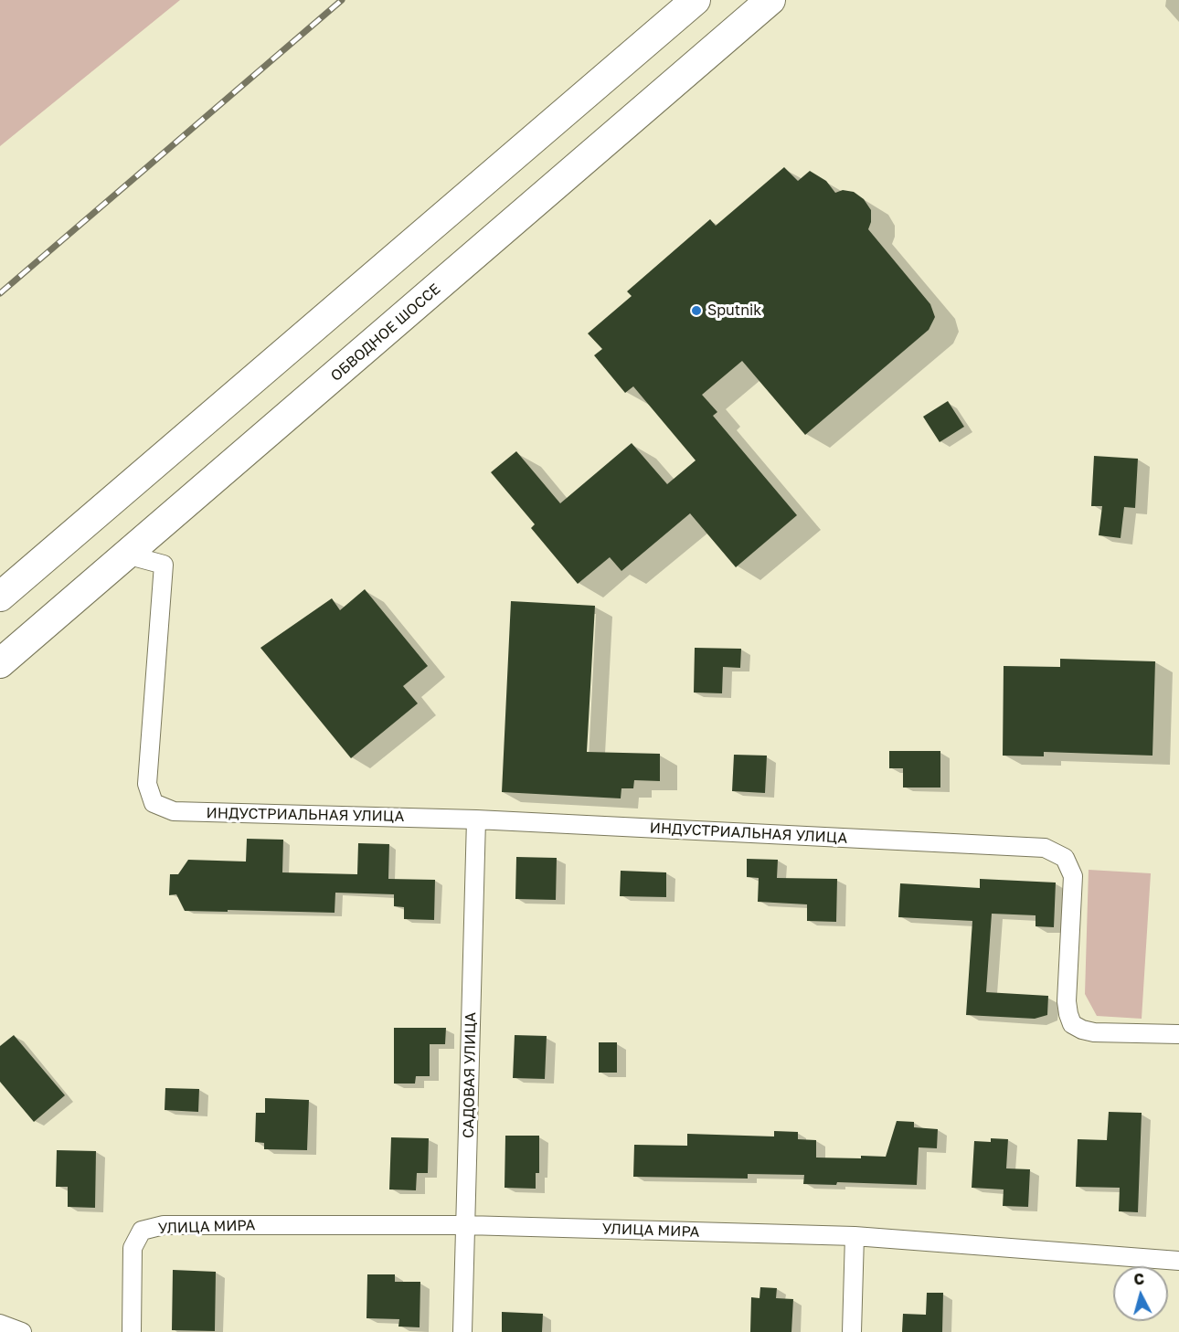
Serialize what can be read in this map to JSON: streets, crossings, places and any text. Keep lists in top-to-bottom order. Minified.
{"streets":{"main road":["ОБВОДНОЕ ШОССЕ"],"street":["ИНДУСТРИАЛЬНАЯ УЛИЦА","САДОВАЯ УЛИЦА","УЛИЦА МИРА"]},"crossings":[["ОБВОДНОЕ ШОССЕ","ИНДУСТРИАЛЬНАЯ УЛИЦА"],["ИНДУСТРИАЛЬНАЯ УЛИЦА","САДОВАЯ УЛИЦА"],["САДОВАЯ УЛИЦА","УЛИЦА МИРА"]],"places":["Sputnik"],"north":"top"}
